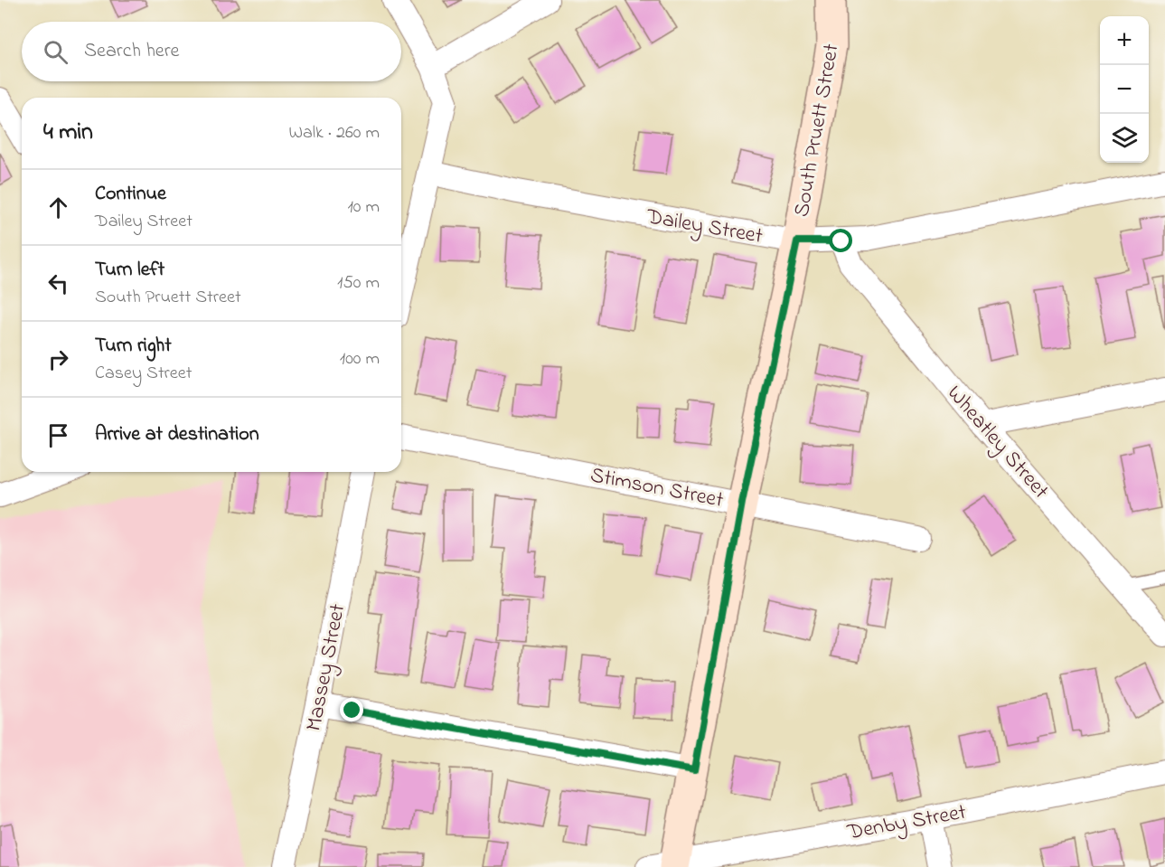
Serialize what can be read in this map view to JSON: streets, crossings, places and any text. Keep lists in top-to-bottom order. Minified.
{"streets":{"street":["South Pruett Street","Dailey Street","Wheatley Street","Stimson Street","Massey Street","Denby Street"]},"crossings":[["South Pruett Street","Dailey Street"],["South Pruett Street","Stimson Street"],["South Pruett Street","Denby Street"],["Dailey Street","Wheatley Street"]],"page":{"map_buttons":["+","−"],"search":"Search here","heading":["4 min","Walk · 260 m"],"list":[["Continue","Dailey Street","10 m"],["Turn left","South Pruett Street","150 m"],["Turn right","Casey Street","100 m"],"Arrive at destination"]}}
